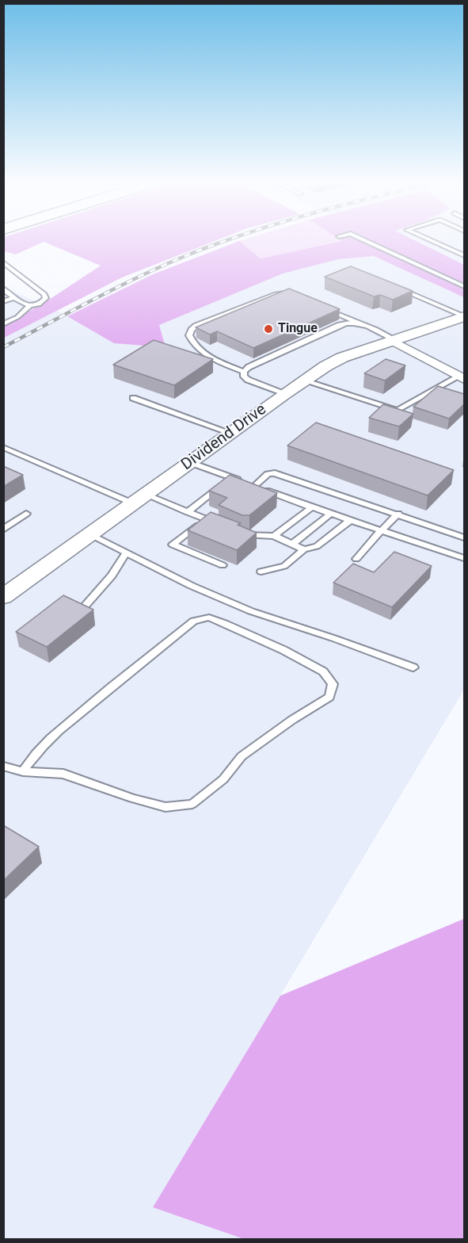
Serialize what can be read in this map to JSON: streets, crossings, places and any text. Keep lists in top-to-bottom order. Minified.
{"streets":{"street":["Dividend Drive"]},"places":["Tingue"]}
